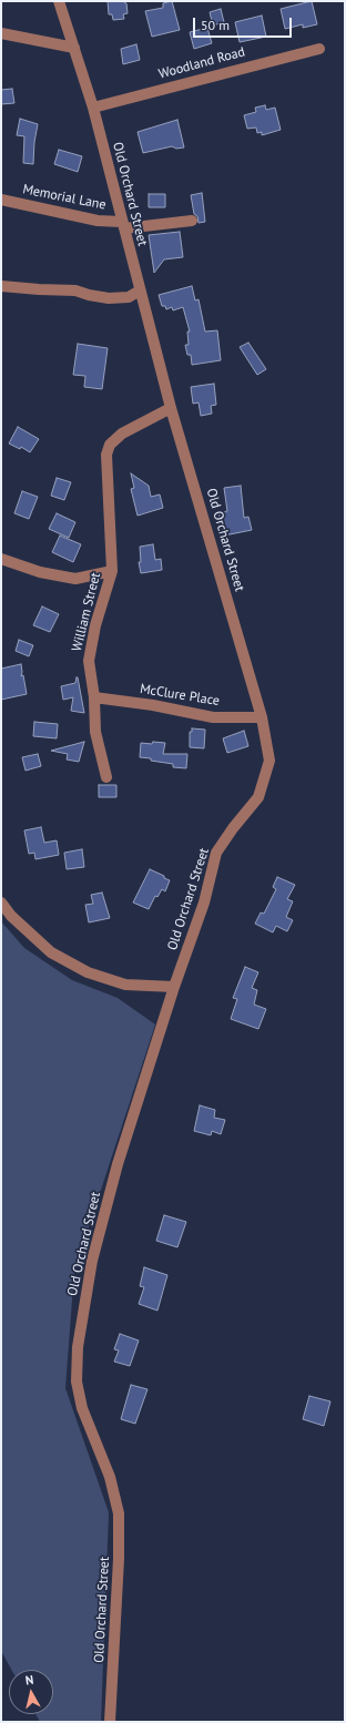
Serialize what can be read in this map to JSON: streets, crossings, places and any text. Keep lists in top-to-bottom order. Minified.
{"streets":{"street":["Woodland Road","Old Orchard Street","Memorial Lane","William Street","McClure Place"]},"crossings":[["Woodland Road","Old Orchard Street"],["Old Orchard Street","Memorial Lane"],["Old Orchard Street","William Street"],["Old Orchard Street","McClure Place"],["William Street","McClure Place"]],"scale_bar":"50 m","north":"top"}
